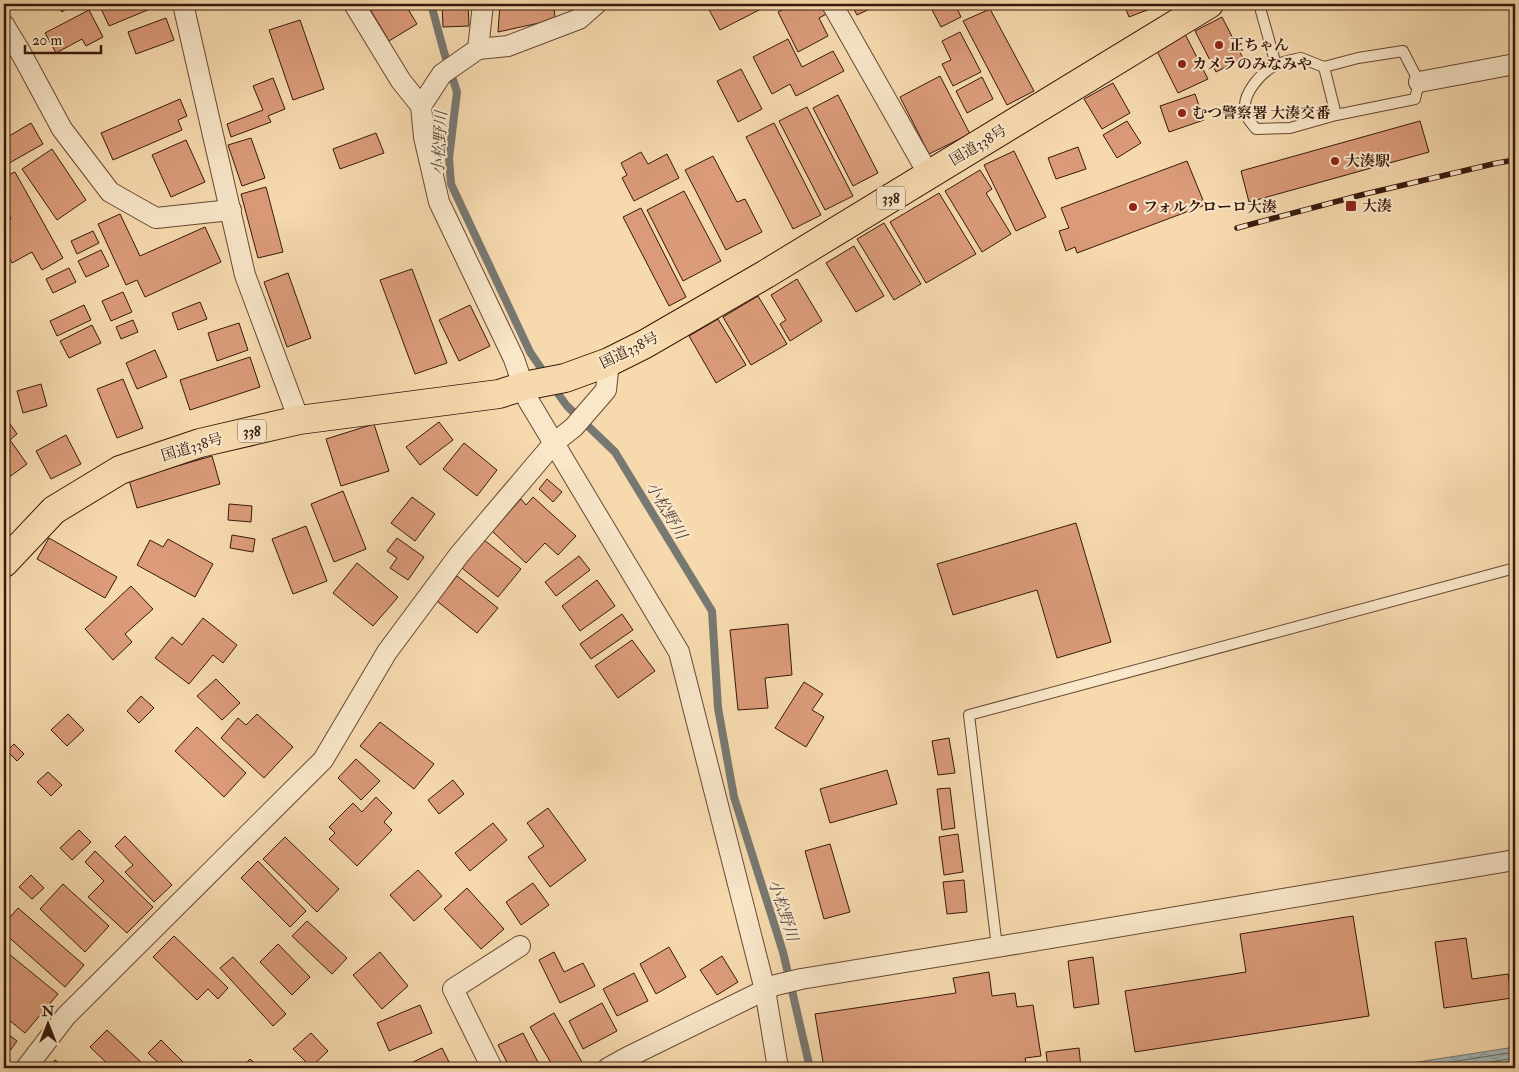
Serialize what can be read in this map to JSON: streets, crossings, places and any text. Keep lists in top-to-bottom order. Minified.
{"streets":{"highway":["国道338号","338"]},"water":["小松野川"],"places":{"other":["正ちゃん","カメラのみなみや","むつ警察署 大湊交番","大湊駅","フォルクローロ大湊"],"transit":["大湊"]},"scale_bar":"20 m","north":"top"}
